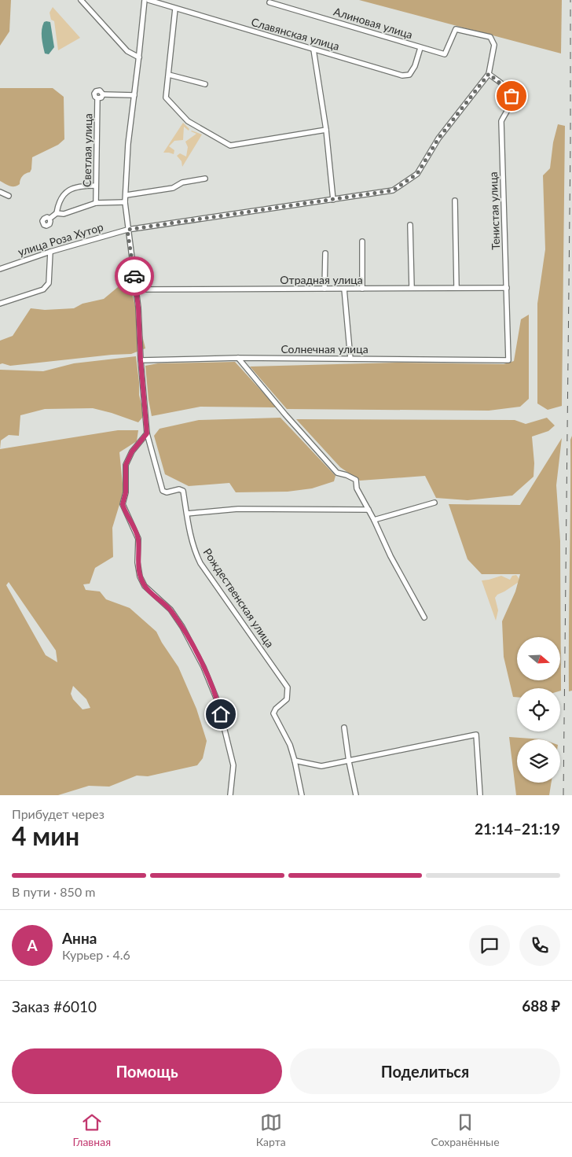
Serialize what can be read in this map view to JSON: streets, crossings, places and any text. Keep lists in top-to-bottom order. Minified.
{"streets":{"street":["Алиновая улица","Славянская улица","Светлая улица","Тенистая улица","улица Роза Хутор","Отрадная улица","Солнечная улица","Рождественская улица"]},"crossings":[["Алиновая улица","Славянская улица"],["Алиновая улица","Тенистая улица"],["Алиновая улица","улица Роза Хутор"],["Тенистая улица","улица Роза Хутор"],["Тенистая улица","Отрадная улица"],["Тенистая улица","Солнечная улица"]],"north":"right","page":{"heading":["4 мин","Прибудет через","21:14–21:19"],"panel":["Анна","Курьер · 4.6","Заказ #6010","688 ₽"],"bar":"В пути · 850 m","round":"А","buttons":["Помощь","Поделиться"],"tabs":["Главная","Карта","Сохранённые"]}}
